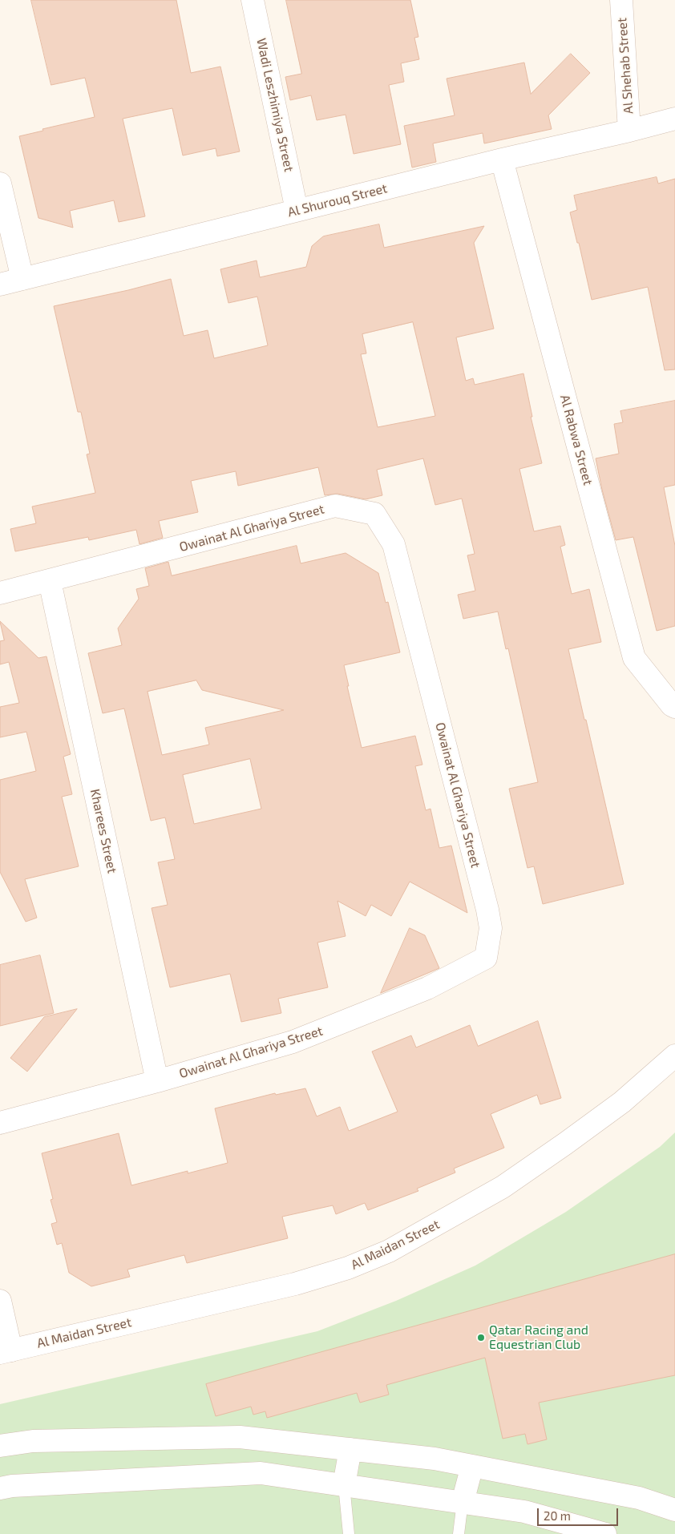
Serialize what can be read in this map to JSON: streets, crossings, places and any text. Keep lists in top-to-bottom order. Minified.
{"streets":{"street":["Al Shehab Street","Wadi Leszhimiya Street","Al Shurouq Street","Al Rabwa Street","Owainat Al Ghariya Street","Kharees Street","Al Maidan Street"]},"crossings":[["Al Shehab Street","Al Shurouq Street"],["Wadi Leszhimiya Street","Al Shurouq Street"],["Al Shurouq Street","Al Rabwa Street"],["Owainat Al Ghariya Street","Kharees Street"]],"places":["Qatar Racing and Equestrian Club"],"scale_bar":"20 m"}
